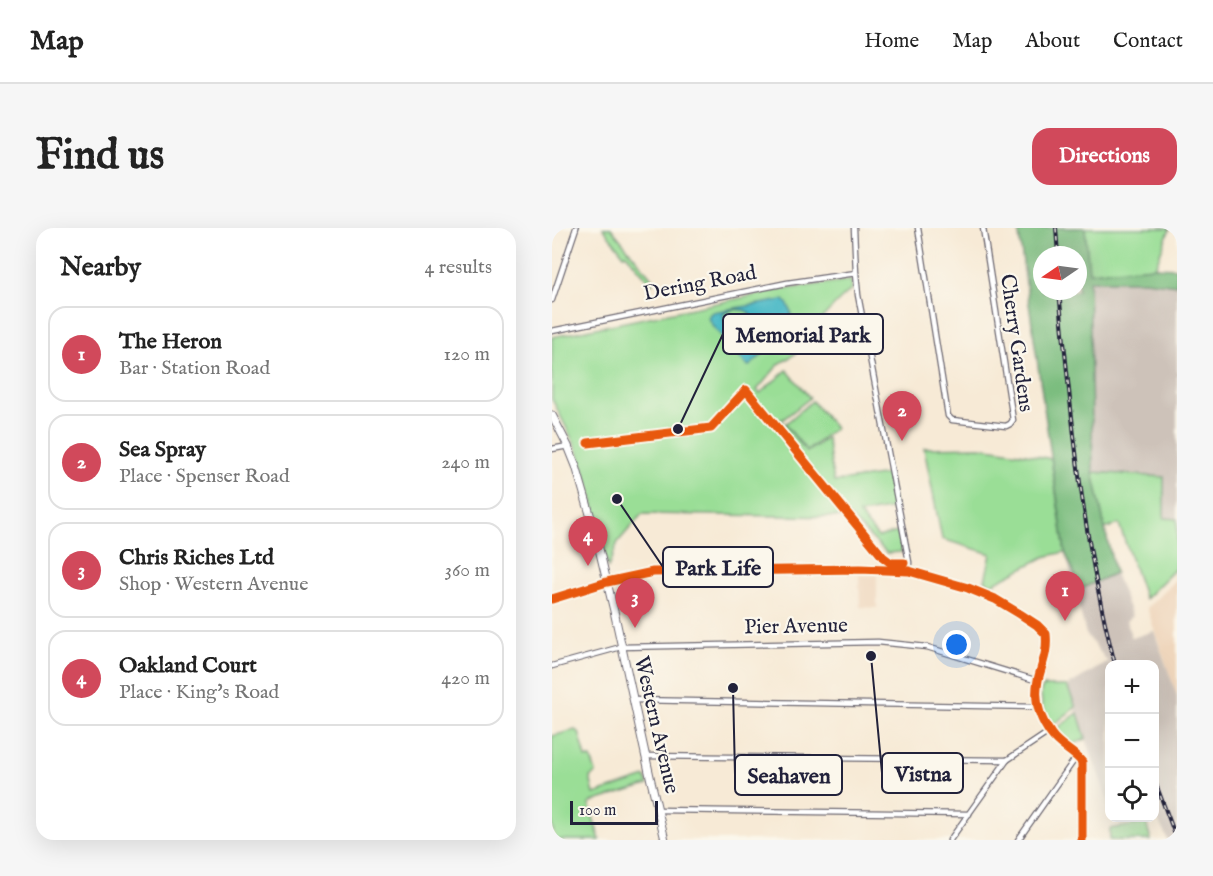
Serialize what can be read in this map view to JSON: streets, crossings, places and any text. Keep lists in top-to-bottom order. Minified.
{"streets":{"street":["Dering Road","Cherry Gardens","Pier Avenue","Western Avenue"]},"crossings":[["Pier Avenue","Western Avenue"]],"places":["Memorial Park","Park Life","Vistna","Seahaven"],"scale_bar":"100 m","north":"left","page":{"header":"Map","nav":["Home","Map","About","Contact"],"buttons":"Directions","title":"Find us","heading":["Nearby","4 results"],"list":[{"mark":"1","name":"The Heron","note":"Bar · Station Road","value":"120 m"},{"mark":"2","name":"Sea Spray","note":"Place · Spenser Road","value":"240 m"},{"mark":"3","name":"Chris Riches Ltd","note":"Shop · Western Avenue","value":"360 m"},{"mark":"4","name":"Oakland Court","note":"Place · King's Road","value":"420 m"}],"pins":["2","4","1","3"],"map_buttons":["+","−"],"scale":"100 m"}}
